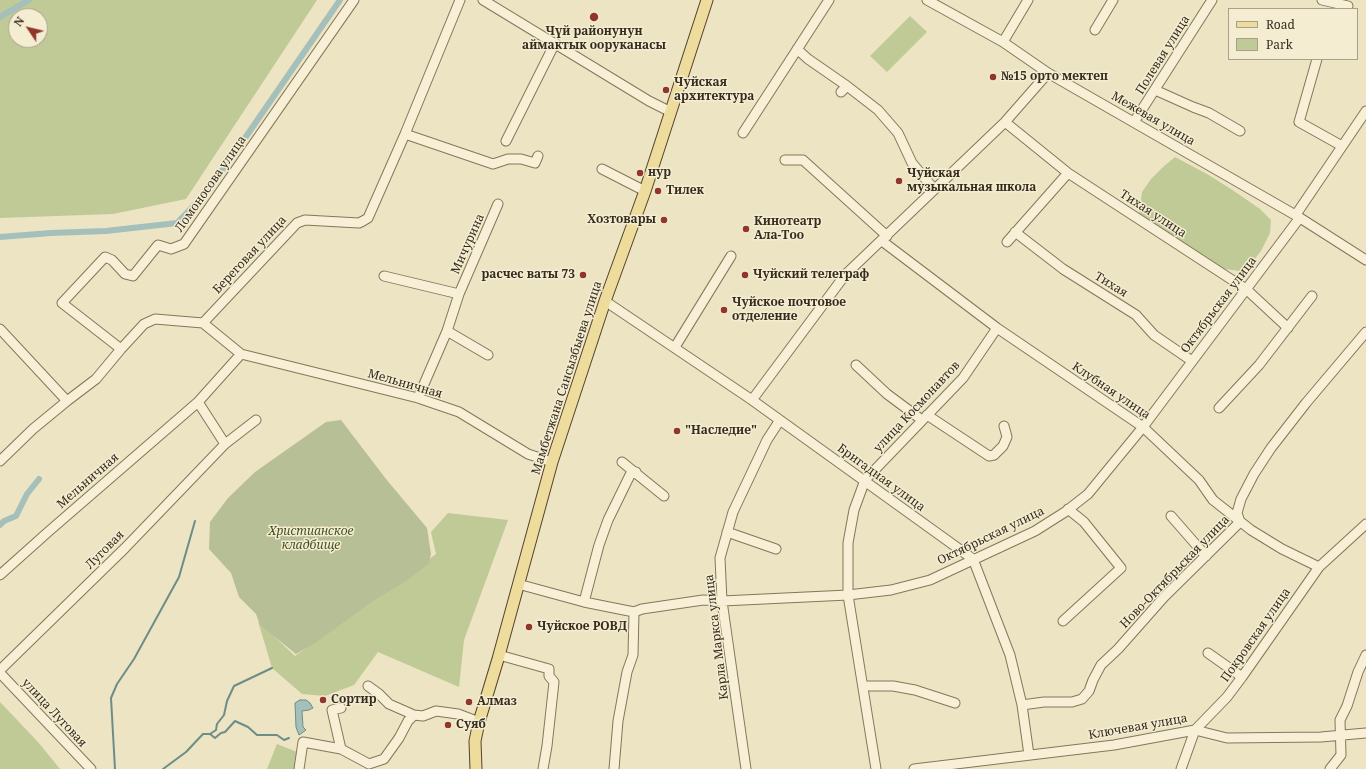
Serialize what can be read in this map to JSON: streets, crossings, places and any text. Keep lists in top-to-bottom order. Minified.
{"streets":{"main road":["Мамбетжана Сансызбыева улица"],"street":["Полевая улица","Межевая улица","Ломоносова улица","Тихая улица","Мичурина","Береговая улица","Тихая","Октябрьская улица","Мельничная","Клубная улица","улица Космонавтов","Бригадная улица","Луговая","Ново-Октябрьская улица","Покровская улица","Карла Маркса улица","улица Луговая","Ключевая улица"]},"crossings":[["Полевая улица","Межевая улица"],["Межевая улица","Октябрьская улица"],["Тихая улица","Октябрьская улица"],["Мичурина","Мельничная"],["Береговая улица","Мельничная"],["Тихая","Октябрьская улица"],["Октябрьская улица","Мамбетжана Сансызбыева улица"],["Октябрьская улица","Клубная улица"],["Октябрьская улица","Бригадная улица"],["Октябрьская улица","Карла Маркса улица"],["Мамбетжана Сансызбыева улица","Мельничная"],["Мамбетжана Сансызбыева улица","Бригадная улица"],["Клубная улица","улица Космонавтов"],["Клубная улица","Ново-Октябрьская улица"],["Клубная улица","Покровская улица"],["улица Космонавтов","Бригадная улица"],["Бригадная улица","Карла Маркса улица"],["Луговая","улица Луговая"],["Покровская улица","Ключевая улица"]],"parks":["Христианское кладбище"],"places":["Чүй районунун аймактык ооруканасы","№15 орто мектеп","Чуйская архитектура","нур","Чуйская музыкальная школа","Тилек","Хозтовары","Кинотеатр Ала-Тоо","расчес ваты 73","Чуйский телеграф","Чуйское почтовое отделение","\"Наследие\"","Чуйское РОВД","Сортир","Алмаз","Суяб"],"legend":["Road","Park"],"north":"top left"}
